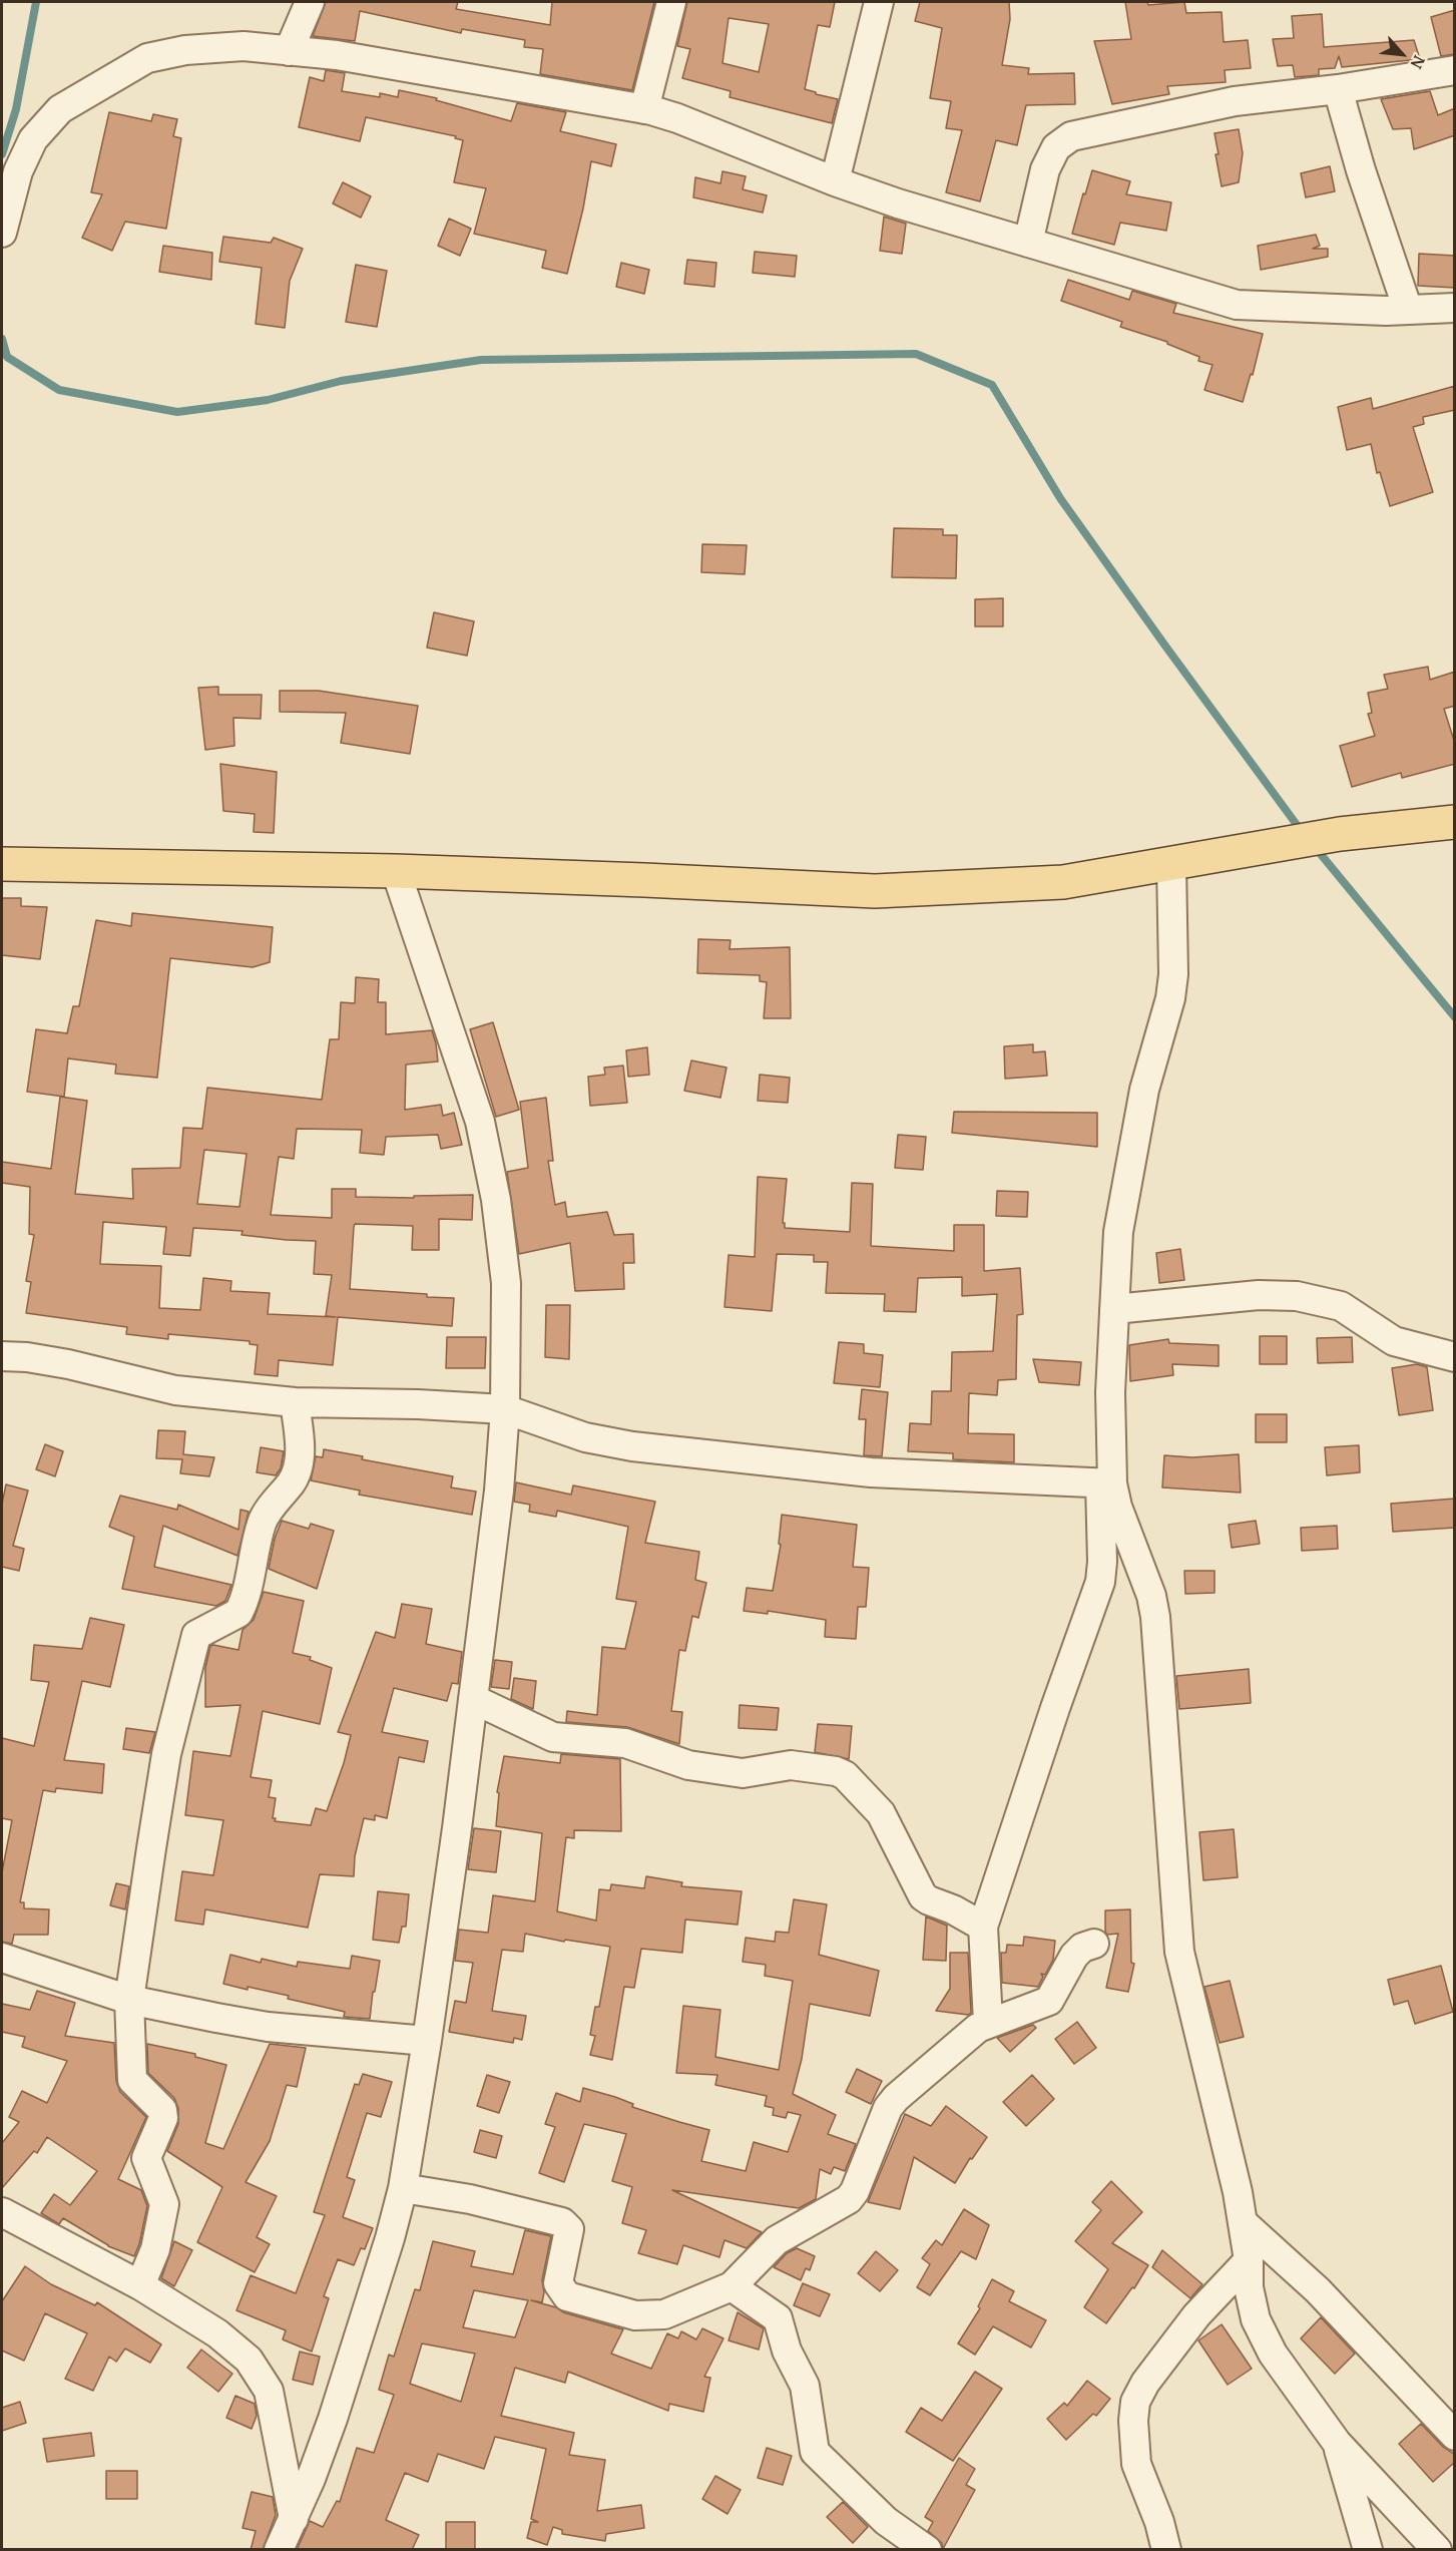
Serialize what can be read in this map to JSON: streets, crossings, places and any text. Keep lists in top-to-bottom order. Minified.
{"north":"bottom right"}
